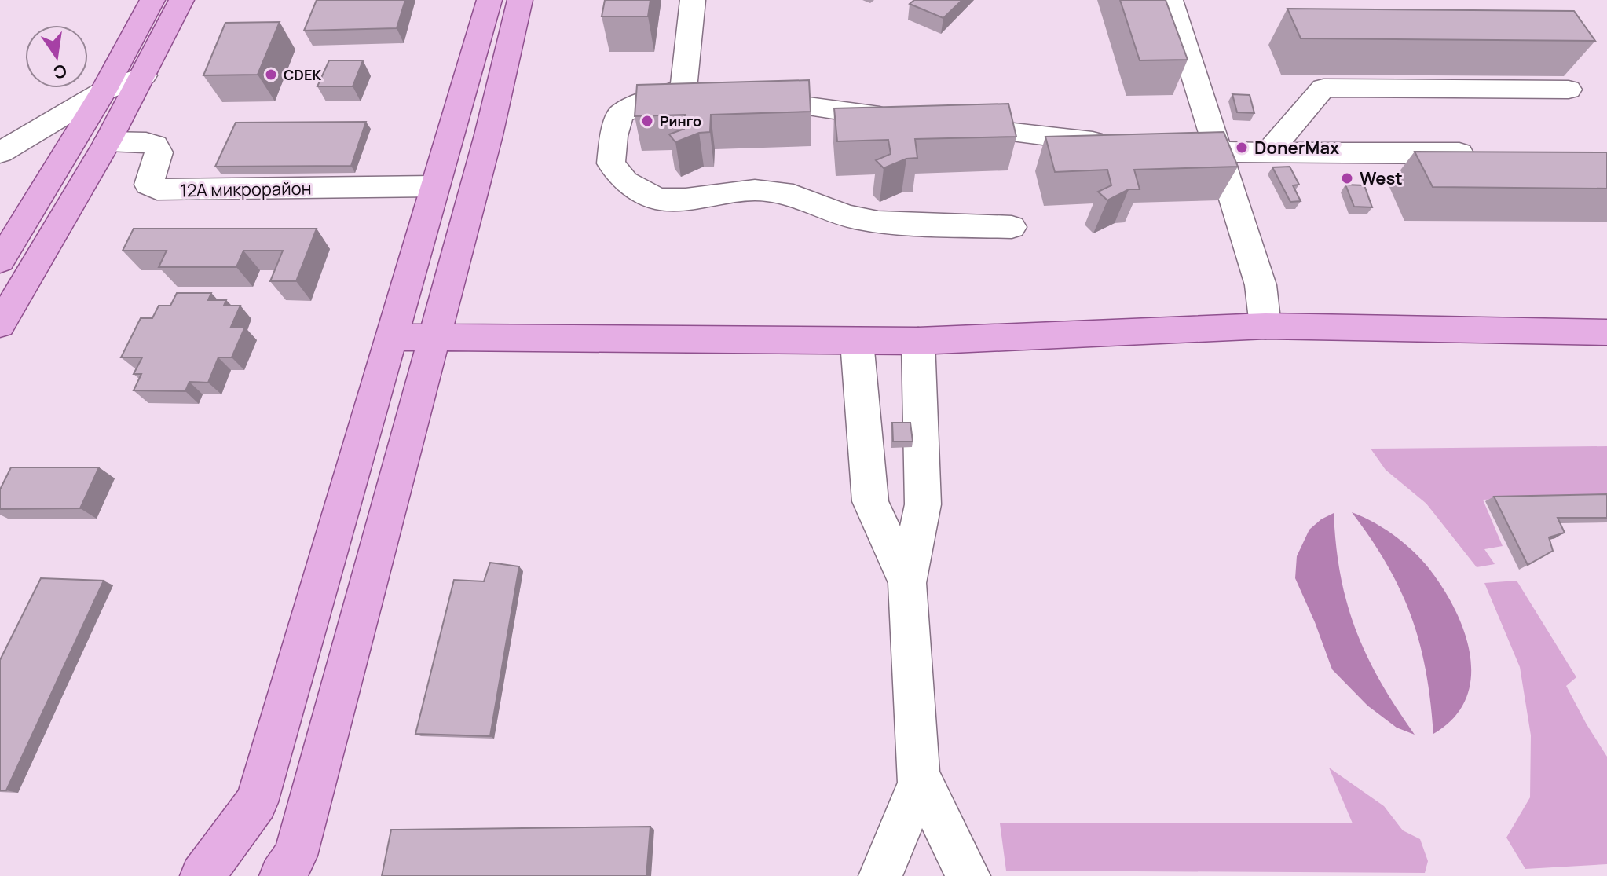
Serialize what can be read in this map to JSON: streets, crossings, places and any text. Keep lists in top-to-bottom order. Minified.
{"streets":{"street":["12А микрорайон"]},"places":["CDEK","Ринго","DonerMax","West"],"north":"bottom"}
